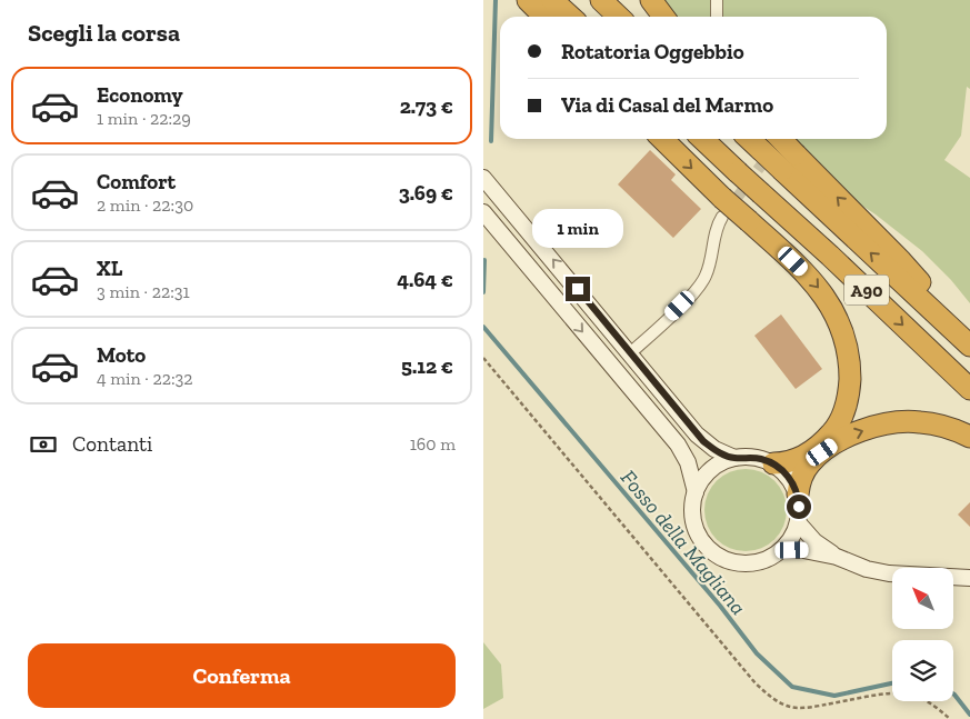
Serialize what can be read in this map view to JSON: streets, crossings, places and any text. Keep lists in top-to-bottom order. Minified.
{"streets":{"highway":["A90"]},"water":["Fosso della Magliana"],"north":"top left","page":{"heading":"Scegli la corsa","banner":["Rotatoria Oggebbio","Via di Casal del Marmo"],"list":[{"name":"Economy","note":"1 min · 22:29","value":"2.73 €"},{"name":"Comfort","note":"2 min · 22:30","value":"3.69 €"},{"name":"XL","note":"3 min · 22:31","value":"4.64 €"},{"name":"Moto","note":"4 min · 22:32","value":"5.12 €"}],"bubble":"1 min","pay":["Contanti","160 m"],"buttons":"Conferma"}}
